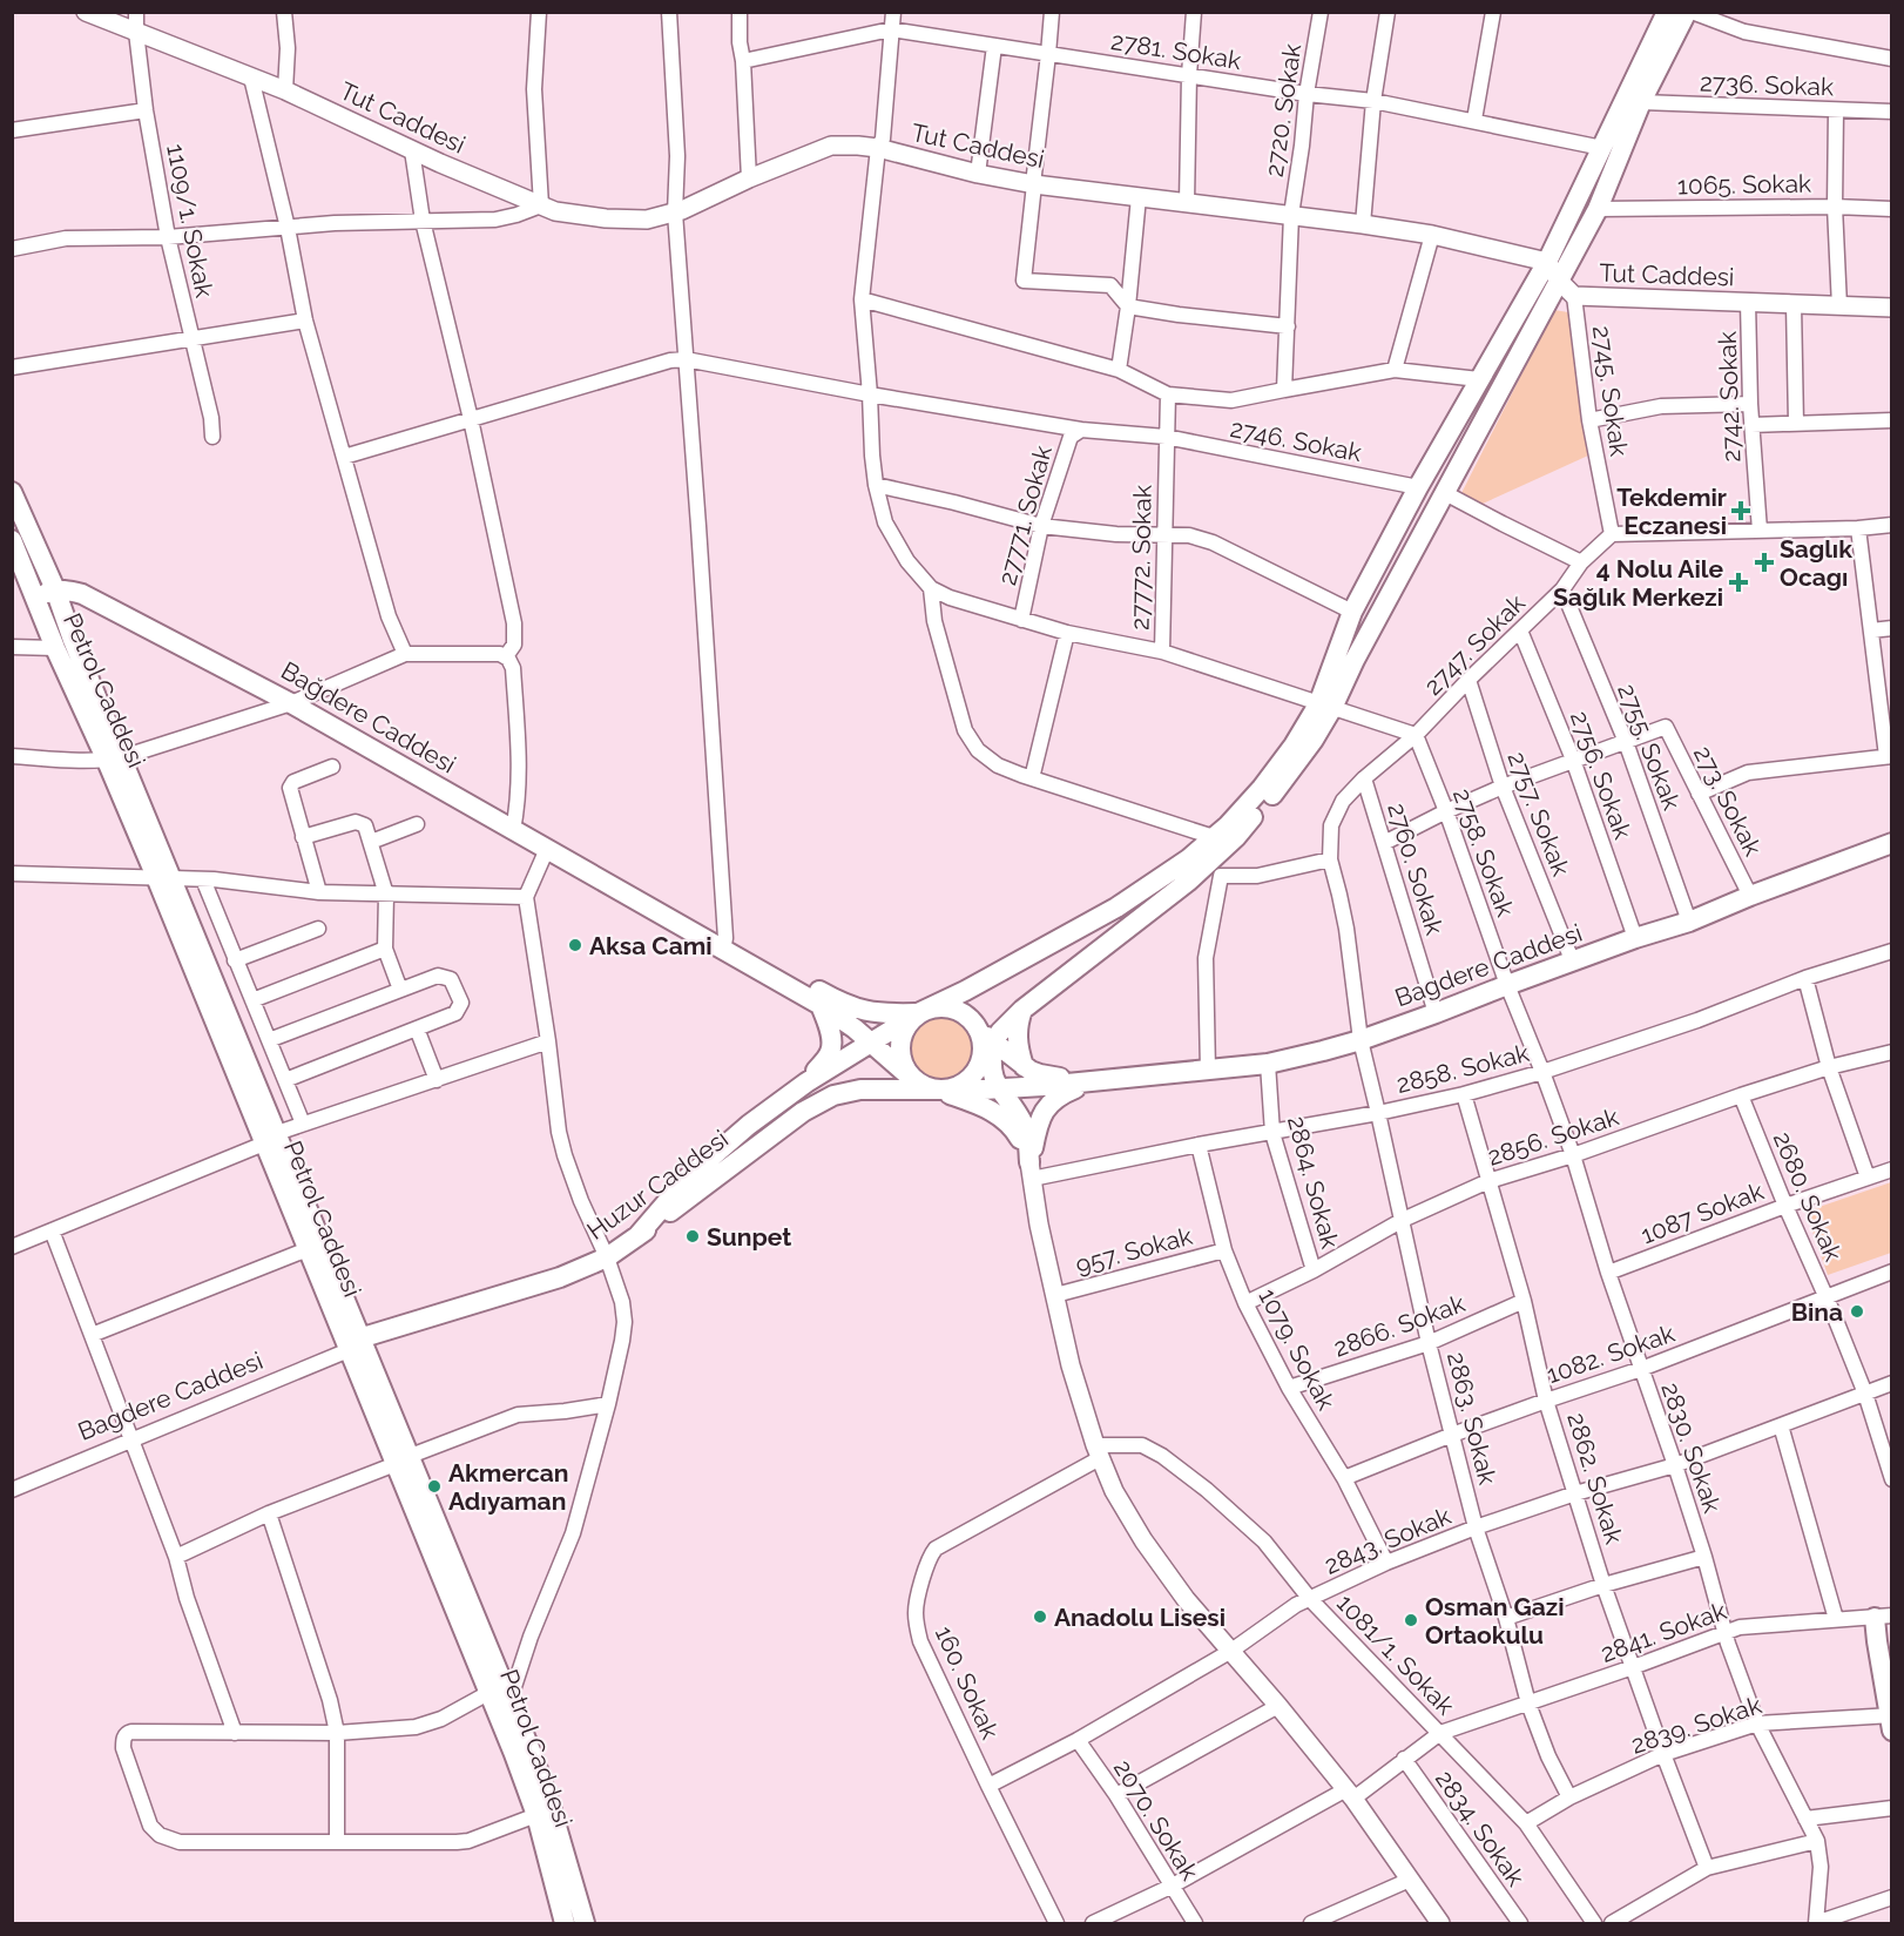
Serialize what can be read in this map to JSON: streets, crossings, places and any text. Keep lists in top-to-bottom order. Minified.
{"streets":{"main road":["Petrol Caddesi","Bağdere Caddesi","Bagdere Caddesi","Huzur Caddesi"],"street":["2781. Sokak","2736. Sokak","2720. Sokak","Tut Caddesi","1065. Sokak","1109/1. Sokak","2745. Sokak","2742. Sokak","2746. Sokak","27771. Sokak","27772. Sokak","2747. Sokak","2755. Sokak","2756. Sokak","273. Sokak","2757. Sokak","2758. Sokak","2760. Sokak","2858. Sokak","2856. Sokak","2864. Sokak","2680. Sokak","1087 Sokak","957. Sokak","2866. Sokak","1079. Sokak","1082. Sokak","2863. Sokak","2830. Sokak","2862. Sokak","2843. Sokak","2841. Sokak","1081/1. Sokak","160. Sokak","2839. Sokak","2070. Sokak","2834. Sokak"]},"crossings":[["2781. Sokak","2720. Sokak"],["2720. Sokak","Tut Caddesi"],["Tut Caddesi","1109/1. Sokak"],["Tut Caddesi","2745. Sokak"],["Tut Caddesi","2742. Sokak"],["2745. Sokak","2747. Sokak"],["2746. Sokak","27771. Sokak"],["2746. Sokak","27772. Sokak"],["27771. Sokak","27772. Sokak"],["2747. Sokak","2755. Sokak"],["2747. Sokak","2756. Sokak"],["2747. Sokak","2757. Sokak"],["2747. Sokak","2758. Sokak"],["2747. Sokak","2760. Sokak"],["Petrol Caddesi","Bagdere Caddesi"],["Petrol Caddesi","Huzur Caddesi"],["Bağdere Caddesi","Huzur Caddesi"],["2755. Sokak","273. Sokak"],["2755. Sokak","Bagdere Caddesi"],["2756. Sokak","Bagdere Caddesi"],["273. Sokak","Bagdere Caddesi"],["2757. Sokak","Bagdere Caddesi"],["2758. Sokak","Bagdere Caddesi"],["2758. Sokak","2830. Sokak"],["2760. Sokak","Bagdere Caddesi"],["Bagdere Caddesi","2864. Sokak"],["Bagdere Caddesi","Huzur Caddesi"],["Bagdere Caddesi","2863. Sokak"],["Bagdere Caddesi","2830. Sokak"],["2858. Sokak","2864. Sokak"],["2858. Sokak","1079. Sokak"],["2858. Sokak","2863. Sokak"],["2858. Sokak","2830. Sokak"],["2858. Sokak","2862. Sokak"],["2856. Sokak","2864. Sokak"],["2856. Sokak","2680. Sokak"],["2856. Sokak","1079. Sokak"],["2856. Sokak","2863. Sokak"],["2856. Sokak","2830. Sokak"],["2856. Sokak","2862. Sokak"],["2680. Sokak","1087 Sokak"],["2680. Sokak","1082. Sokak"],["2680. Sokak","2843. Sokak"],["1087 Sokak","2830. Sokak"],["957. Sokak","1079. Sokak"],["2866. Sokak","1079. Sokak"],["2866. Sokak","2863. Sokak"],["2866. Sokak","2862. Sokak"],["1079. Sokak","1082. Sokak"],["1079. Sokak","2843. Sokak"],["1082. Sokak","2863. Sokak"],["1082. Sokak","2830. Sokak"],["1082. Sokak","2862. Sokak"],["2863. Sokak","2843. Sokak"],["2863. Sokak","2841. Sokak"],["2863. Sokak","2839. Sokak"],["2830. Sokak","2843. Sokak"],["2830. Sokak","2841. Sokak"],["2830. Sokak","2839. Sokak"],["2862. Sokak","2843. Sokak"],["2862. Sokak","2841. Sokak"],["2862. Sokak","2839. Sokak"],["2843. Sokak","1081/1. Sokak"],["2843. Sokak","160. Sokak"],["2843. Sokak","2070. Sokak"],["2841. Sokak","1081/1. Sokak"],["2841. Sokak","2070. Sokak"],["2841. Sokak","2834. Sokak"],["1081/1. Sokak","160. Sokak"],["1081/1. Sokak","2839. Sokak"]],"places":{"health":["Tekdemir Eczanesi","Saglık Ocagı","4 Nolu Aile Sağlık Merkezi"],"other":["Aksa Cami","Sunpet","Bina","Akmercan Adıyaman","Anadolu Lisesi","Osman Gazi Ortaokulu"]}}
